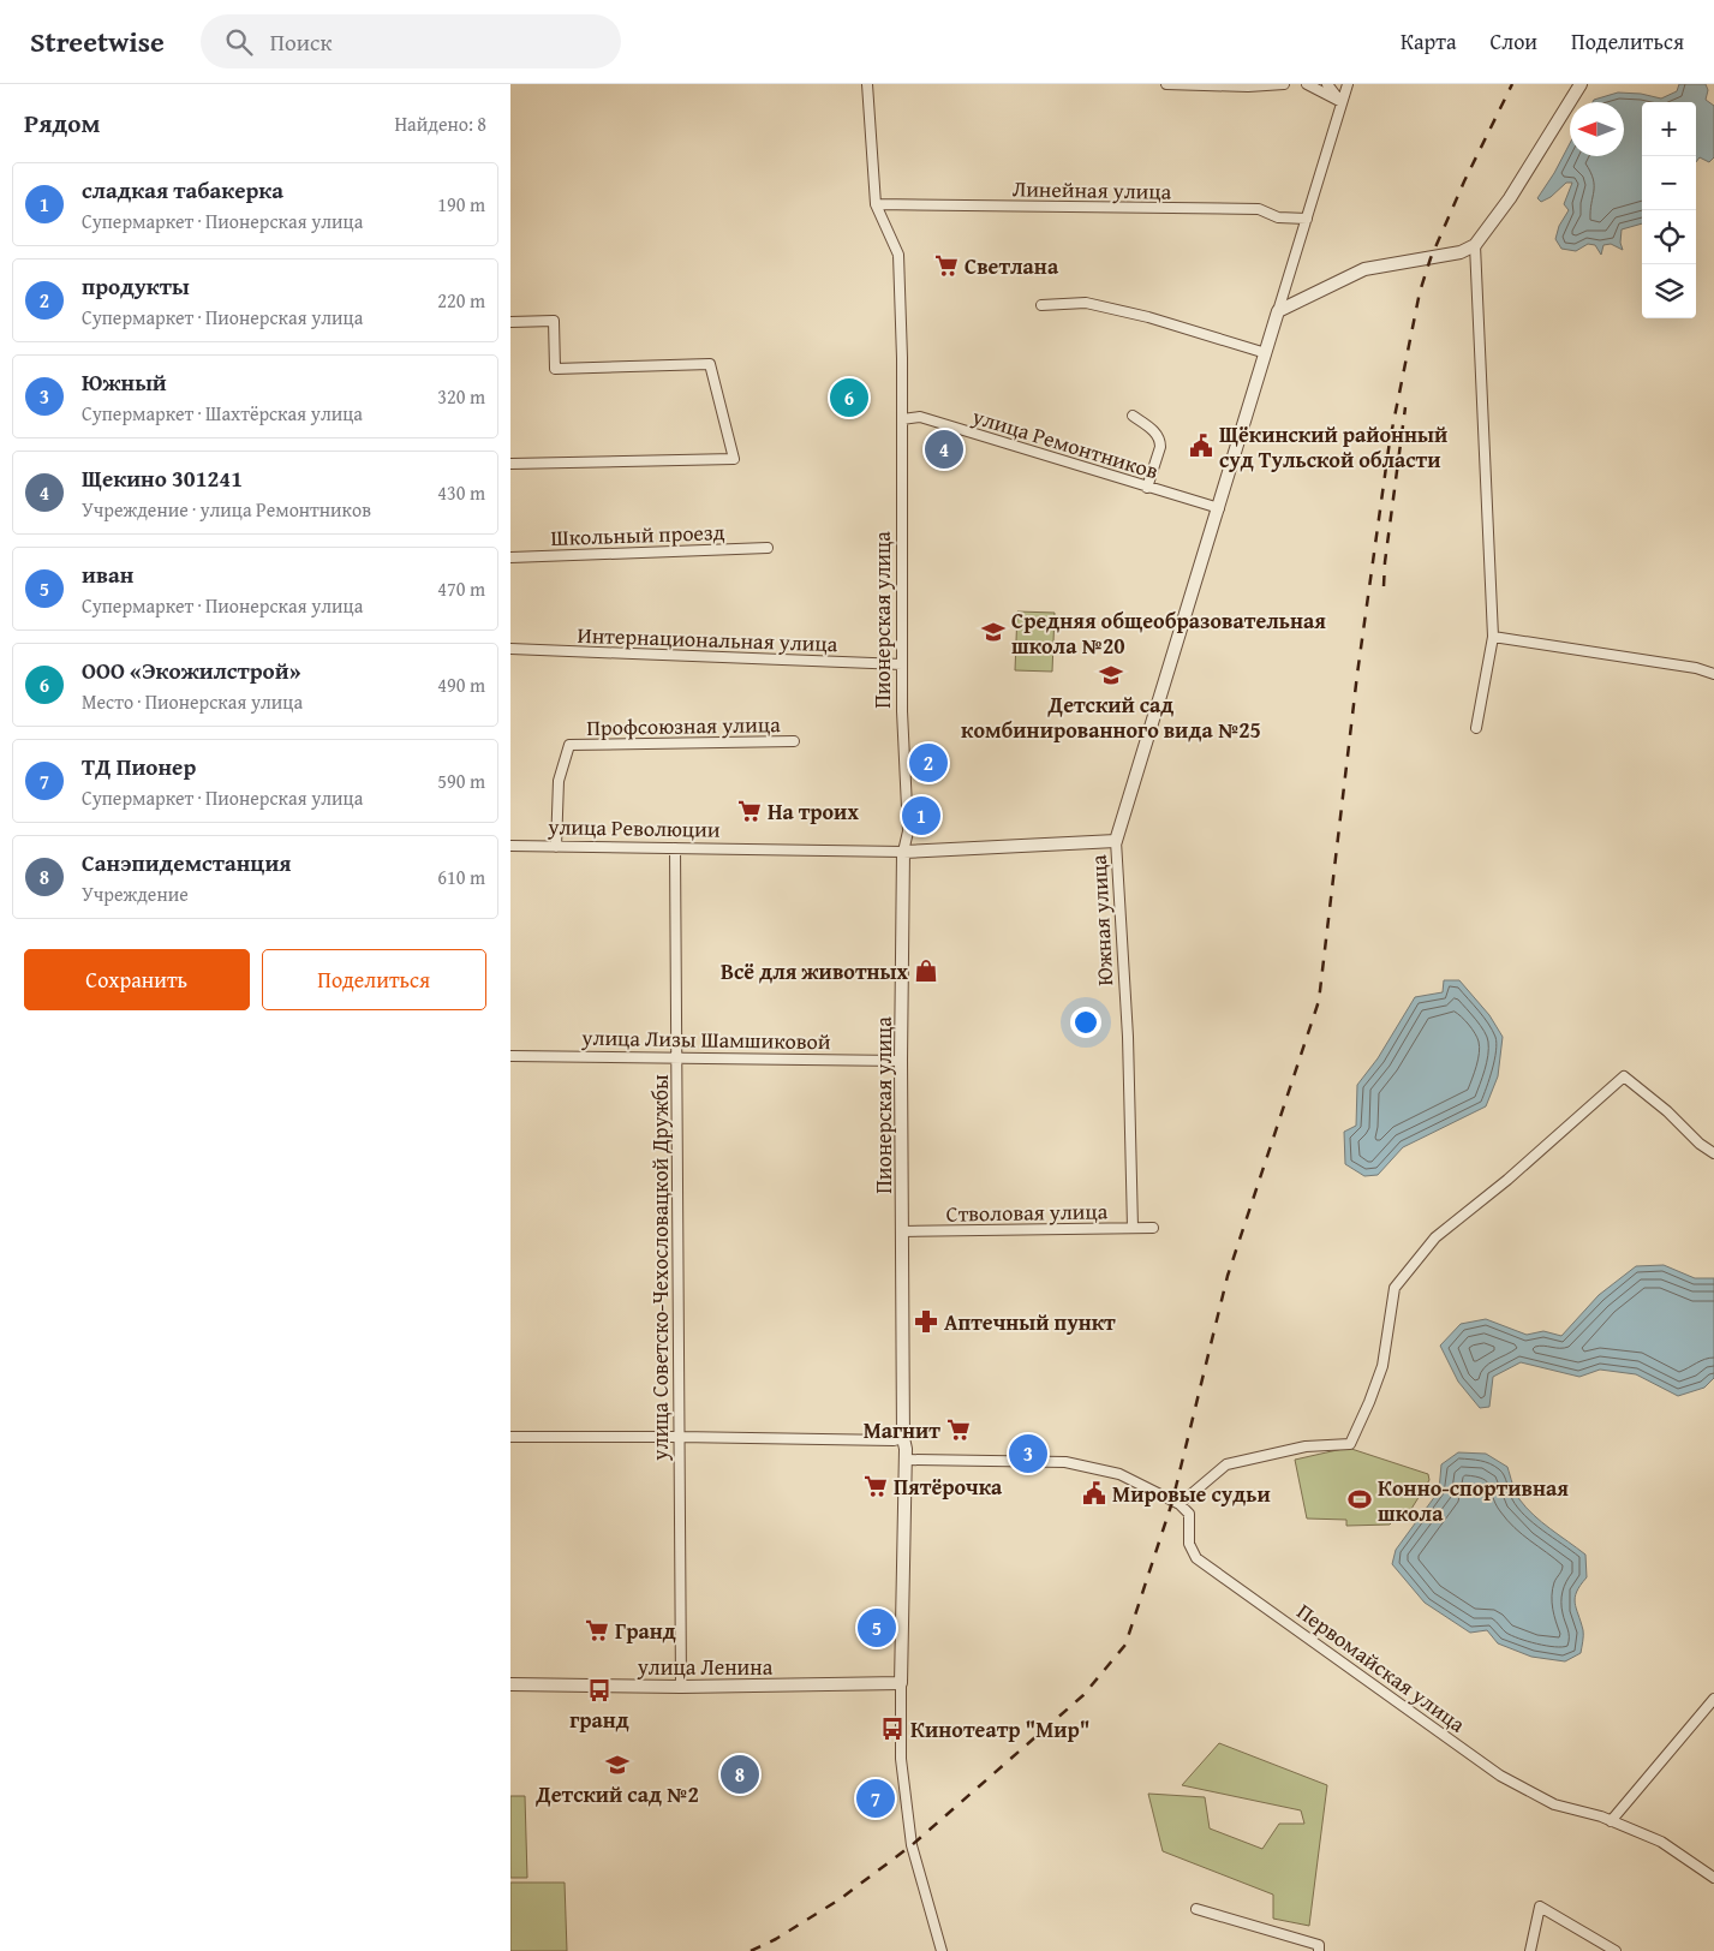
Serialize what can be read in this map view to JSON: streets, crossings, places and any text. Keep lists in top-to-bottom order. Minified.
{"streets":{"street":["Линейная улица","улица Ремонтников","Школьный проезд","Пионерская улица","Интернациональная улица","Профсоюзная улица","улица Революции","Южная улица","улица Лизы Шамшиковой","Стволовая улица","улица Советско-Чехословацкой Дружбы","улица Ленина","Первомайская улица"]},"crossings":[["Линейная улица","Пионерская улица"],["улица Ремонтников","Пионерская улица"],["улица Ремонтников","Южная улица"],["Пионерская улица","Интернациональная улица"],["Пионерская улица","улица Революции"],["Пионерская улица","улица Лизы Шамшиковой"],["Пионерская улица","Стволовая улица"],["Пионерская улица","улица Ленина"],["Профсоюзная улица","улица Революции"],["улица Революции","Южная улица"],["улица Революции","улица Советско-Чехословацкой Дружбы"],["Южная улица","Стволовая улица"],["улица Лизы Шамшиковой","улица Советско-Чехословацкой Дружбы"],["улица Советско-Чехословацкой Дружбы","улица Ленина"]],"places":{"supermarket":["Светлана","На троих","Магнит","Пятёрочка","Гранд"],"public building":["Щёкинский районный суд Тульской области","Мировые судьи"],"school or university":["Средняя общеобразовательная школа №20","Детский сад комбинированного вида №25","Детский сад №2"],"shop":["Всё для животных"],"pharmacy":["Аптечный пункт"],"sports":["Конно-спортивная школа"],"bus stop":["гранд","Кинотеатр \"Мир\""]},"north":"left","page":{"header":"Streetwise","search":"Поиск","nav":["Карта","Слои","Поделиться"],"heading":["Рядом","Найдено: 8"],"map_buttons":["+","−"],"list":[{"mark":"1","name":"сладкая табакерка","note":"Супермаркет · Пионерская улица","value":"190 m"},{"mark":"2","name":"продукты","note":"Супермаркет · Пионерская улица","value":"220 m"},{"mark":"3","name":"Южный","note":"Супермаркет · Шахтёрская улица","value":"320 m"},{"mark":"4","name":"Щекино 301241","note":"Учреждение · улица Ремонтников","value":"430 m"},{"mark":"5","name":"иван","note":"Супермаркет · Пионерская улица","value":"470 m"},{"mark":"6","name":"ООО «Экожилстрой»","note":"Место · Пионерская улица","value":"490 m"},{"mark":"7","name":"ТД Пионер","note":"Супермаркет · Пионерская улица","value":"590 m"},{"mark":"8","name":"Санэпидемстанция","note":"Учреждение","value":"610 m"}],"pins":["6","4","2","1","3","5","8","7"],"buttons":["Сохранить","Поделиться"]}}
